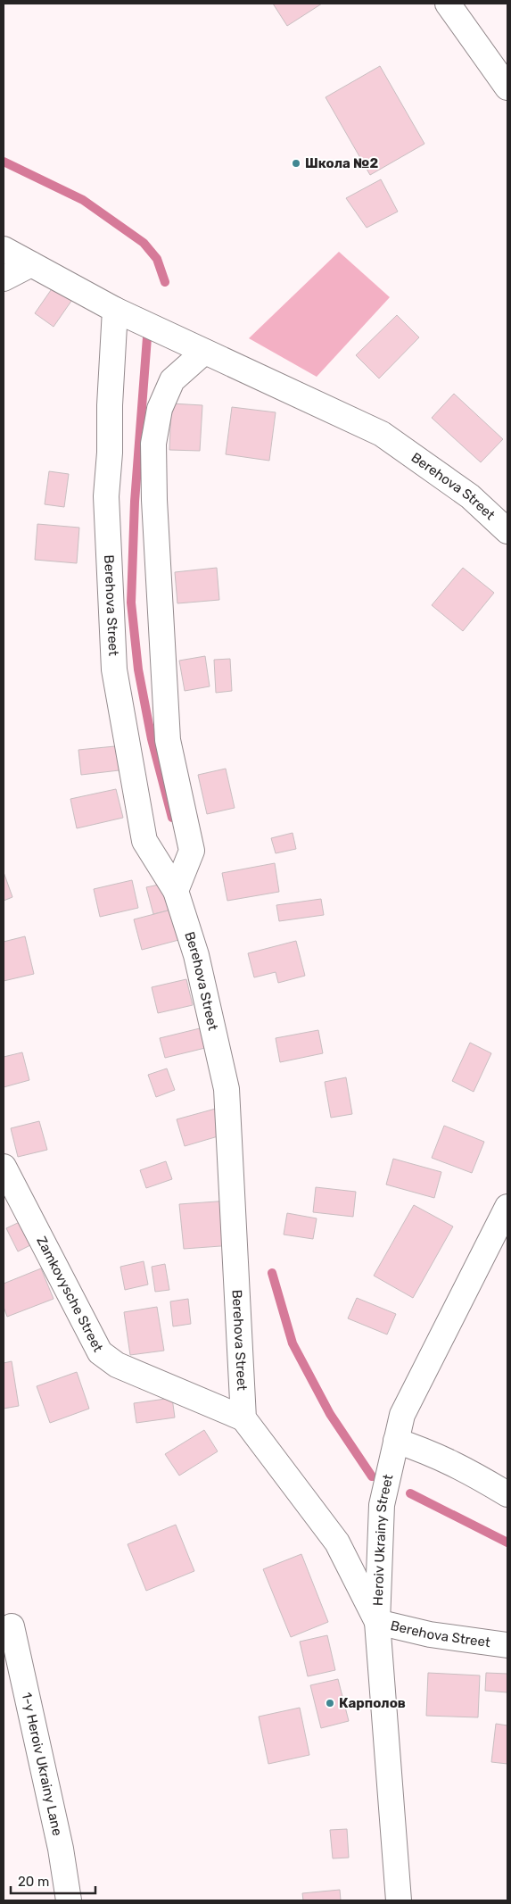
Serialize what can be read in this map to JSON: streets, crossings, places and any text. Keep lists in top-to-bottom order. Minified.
{"streets":{"street":["Berehova Street","Zamkovysche Street","Heroiv Ukrainy Street","1-y Heroiv Ukrainy Lane"]},"crossings":[["Berehova Street","Zamkovysche Street"],["Berehova Street","Heroiv Ukrainy Street"]],"places":["Школа №2","Карполов"],"scale_bar":"20 m"}
